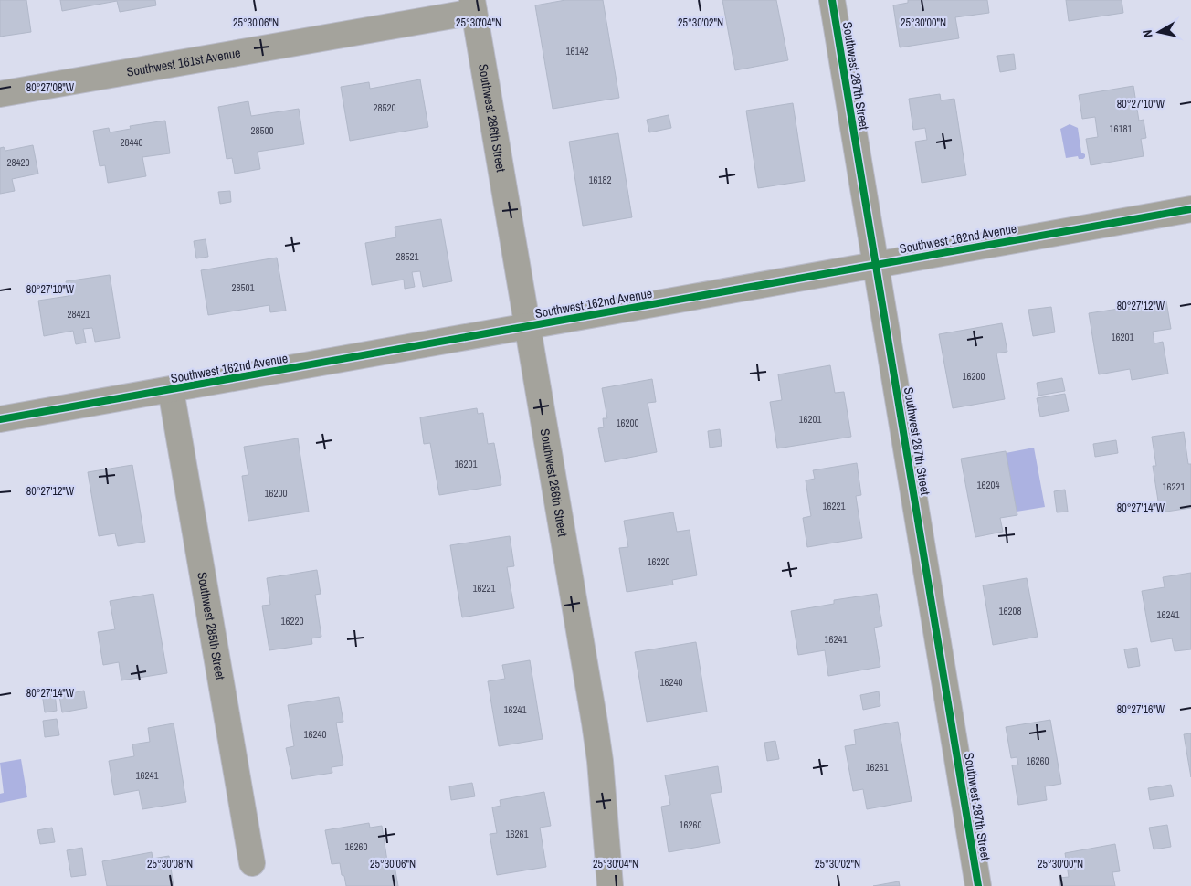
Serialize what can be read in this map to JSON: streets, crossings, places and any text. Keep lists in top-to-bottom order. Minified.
{"streets":{"street":["Southwest 161st Avenue","Southwest 287th Street","Southwest 286th Street","Southwest 162nd Avenue","Southwest 285th Street"]},"crossings":[["Southwest 161st Avenue","Southwest 286th Street"],["Southwest 287th Street","Southwest 162nd Avenue"],["Southwest 286th Street","Southwest 162nd Avenue"],["Southwest 162nd Avenue","Southwest 285th Street"]],"house_numbers":["16142","28520","16181","28500","28440","28420","16182","28521","28501","28421","16201","16200","16201","16200","16201","16204","16221","16200","16221","16220","16221","16208","16241","16220","16241","16240","16241","16240","16260","16261","16241","16260","16261","16260"],"north":"left","coordinates":["25°30'06\"N","25°30'04\"N","25°30'02\"N","25°30'00\"N","80°27'08\"W","80°27'10\"W","80°27'12\"W","80°27'14\"W","80°27'16\"W","25°30'08\"N"]}
